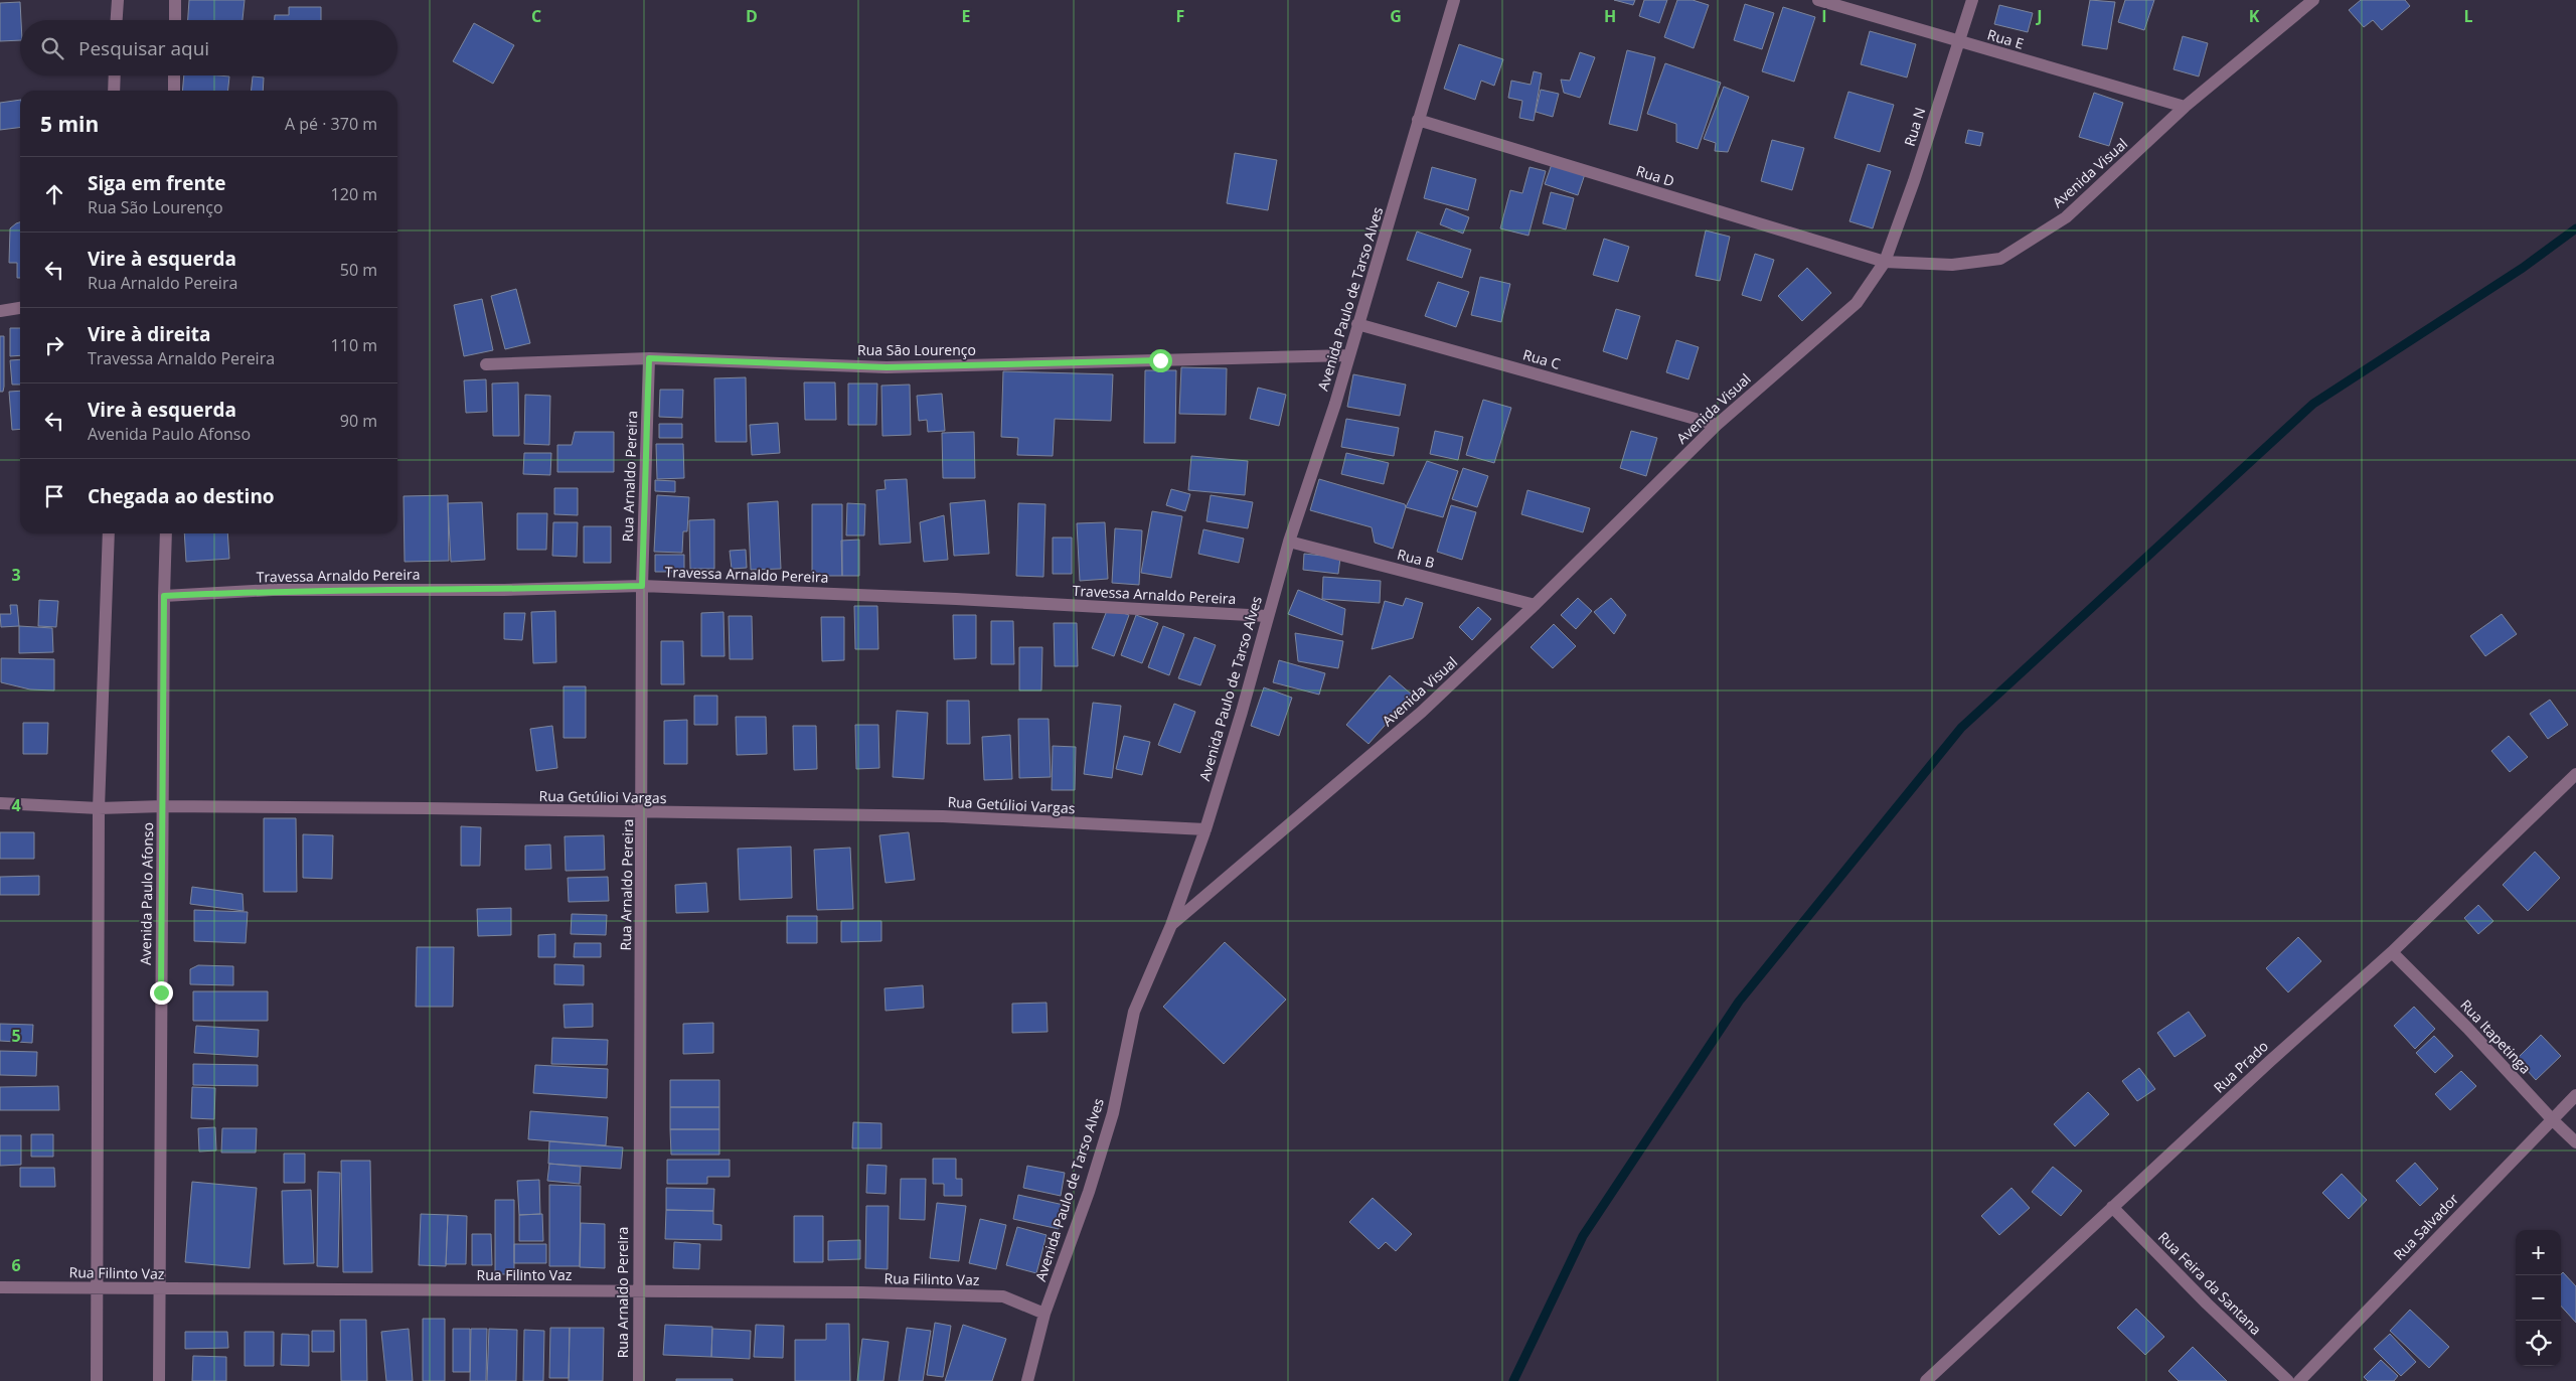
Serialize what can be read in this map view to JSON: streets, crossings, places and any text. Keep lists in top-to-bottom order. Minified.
{"streets":{"street":["Rua E","Rua N","Avenida Visual","Rua D","Avenida Paulo de Tarso Alves","Rua São Lourenço","Rua C","Rua Arnaldo Pereira","Rua B","Travessa Arnaldo Pereira","Rua Getúlioi Vargas","Avenida Paulo Afonso","Rua Itapetinga","Rua Prado","Rua Salvador","Rua Filinto Vaz","Rua Feira da Santana"]},"crossings":[["Rua E","Rua N"],["Rua E","Avenida Visual"],["Rua N","Avenida Visual"],["Rua N","Rua D"],["Avenida Visual","Rua D"],["Avenida Visual","Avenida Paulo de Tarso Alves"],["Avenida Visual","Rua C"],["Avenida Visual","Rua B"],["Rua D","Avenida Paulo de Tarso Alves"],["Avenida Paulo de Tarso Alves","Rua São Lourenço"],["Avenida Paulo de Tarso Alves","Rua C"],["Avenida Paulo de Tarso Alves","Rua B"],["Avenida Paulo de Tarso Alves","Travessa Arnaldo Pereira"],["Avenida Paulo de Tarso Alves","Rua Getúlioi Vargas"],["Avenida Paulo de Tarso Alves","Rua Filinto Vaz"],["Rua São Lourenço","Rua Arnaldo Pereira"],["Rua Arnaldo Pereira","Travessa Arnaldo Pereira"],["Rua Arnaldo Pereira","Rua Getúlioi Vargas"],["Rua Arnaldo Pereira","Rua Filinto Vaz"],["Travessa Arnaldo Pereira","Avenida Paulo Afonso"],["Rua Getúlioi Vargas","Avenida Paulo Afonso"],["Avenida Paulo Afonso","Rua Filinto Vaz"],["Rua Itapetinga","Rua Prado"],["Rua Itapetinga","Rua Salvador"],["Rua Prado","Rua Feira da Santana"]],"page":{"search":"Pesquisar aqui","heading":["5 min","A pé · 370 m"],"list":[["Siga em frente","Rua São Lourenço","120 m"],["Vire à esquerda","Rua Arnaldo Pereira","50 m"],["Vire à direita","Travessa Arnaldo Pereira","110 m"],["Vire à esquerda","Avenida Paulo Afonso","90 m"],"Chegada ao destino"],"map_buttons":["+","−"]},"grid":{"columns":["C","D","E","F","G","H","I","J","K","L"],"rows":["3","4","5","6"]}}
